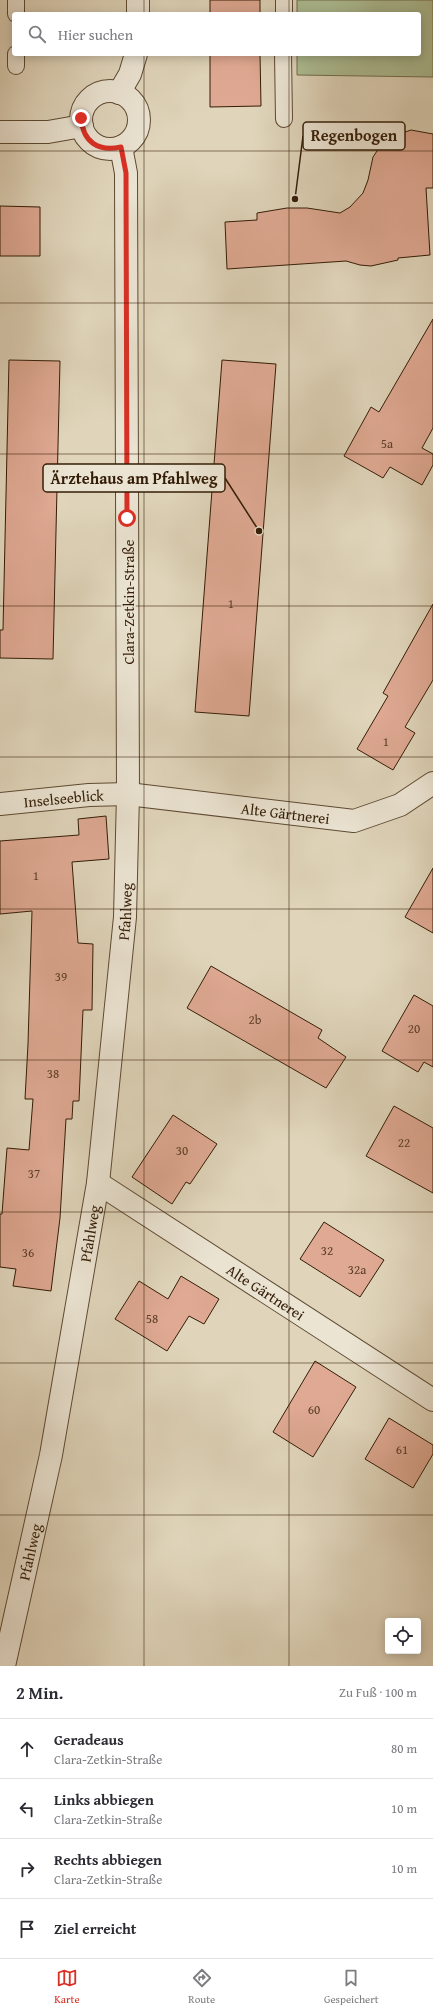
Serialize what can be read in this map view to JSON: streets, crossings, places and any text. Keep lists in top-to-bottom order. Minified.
{"streets":{"street":["Clara-Zetkin-Straße","Inselseeblick","Alte Gärtnerei","Pfahlweg"]},"crossings":[["Clara-Zetkin-Straße","Inselseeblick"],["Clara-Zetkin-Straße","Alte Gärtnerei"],["Clara-Zetkin-Straße","Pfahlweg"],["Inselseeblick","Alte Gärtnerei"],["Inselseeblick","Pfahlweg"],["Alte Gärtnerei","Pfahlweg"]],"places":["Regenbogen","Ärztehaus am Pfahlweg"],"house_numbers":["5a","1","1","1","39","2b","20","38","22","30","37","32","36","32a","58","60","61"],"page":{"search":"Hier suchen","heading":["2 Min.","Zu Fuß · 100 m"],"list":[["Geradeaus","Clara-Zetkin-Straße","80 m"],["Links abbiegen","Clara-Zetkin-Straße","10 m"],["Rechts abbiegen","Clara-Zetkin-Straße","10 m"],"Ziel erreicht"],"nav":["Karte","Route","Gespeichert"]}}
